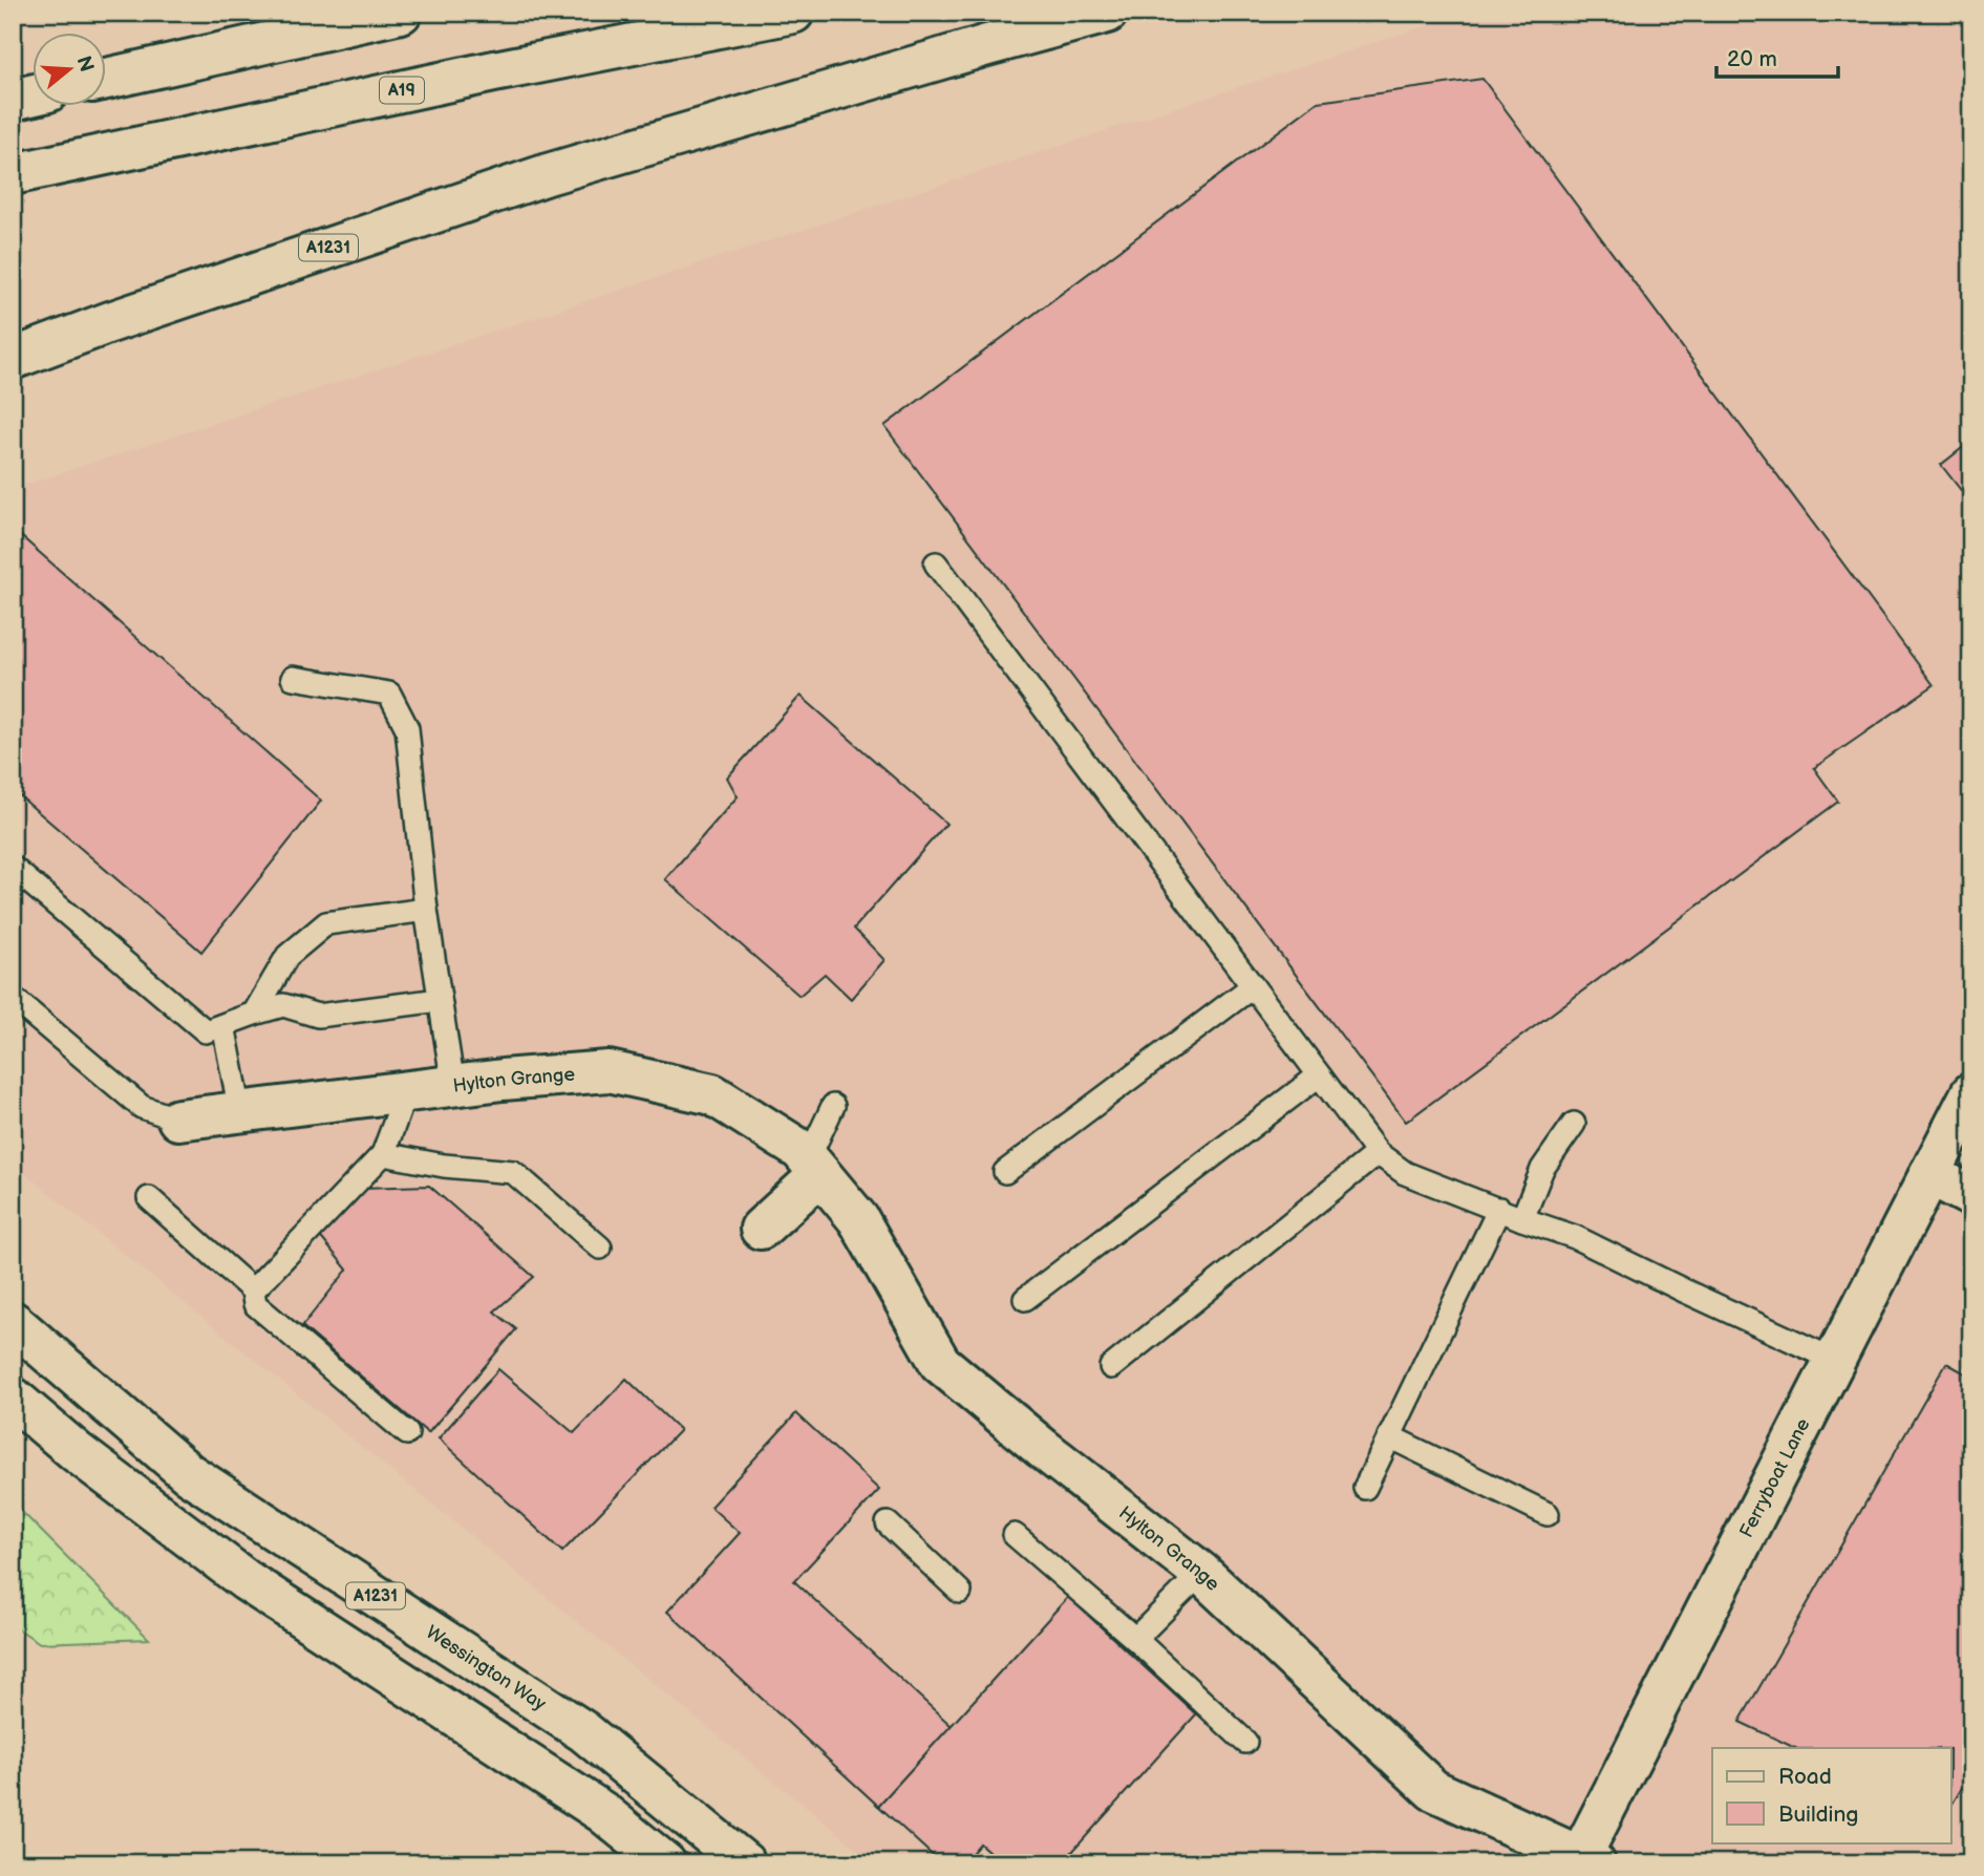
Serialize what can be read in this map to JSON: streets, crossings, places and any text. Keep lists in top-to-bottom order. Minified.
{"streets":{"main road":["A19","A1231","Hylton Grange","Ferryboat Lane","Wessington Way"]},"crossings":[["Hylton Grange","Ferryboat Lane"]],"legend":["Road","Building"],"scale_bar":"20 m","north":"right"}
